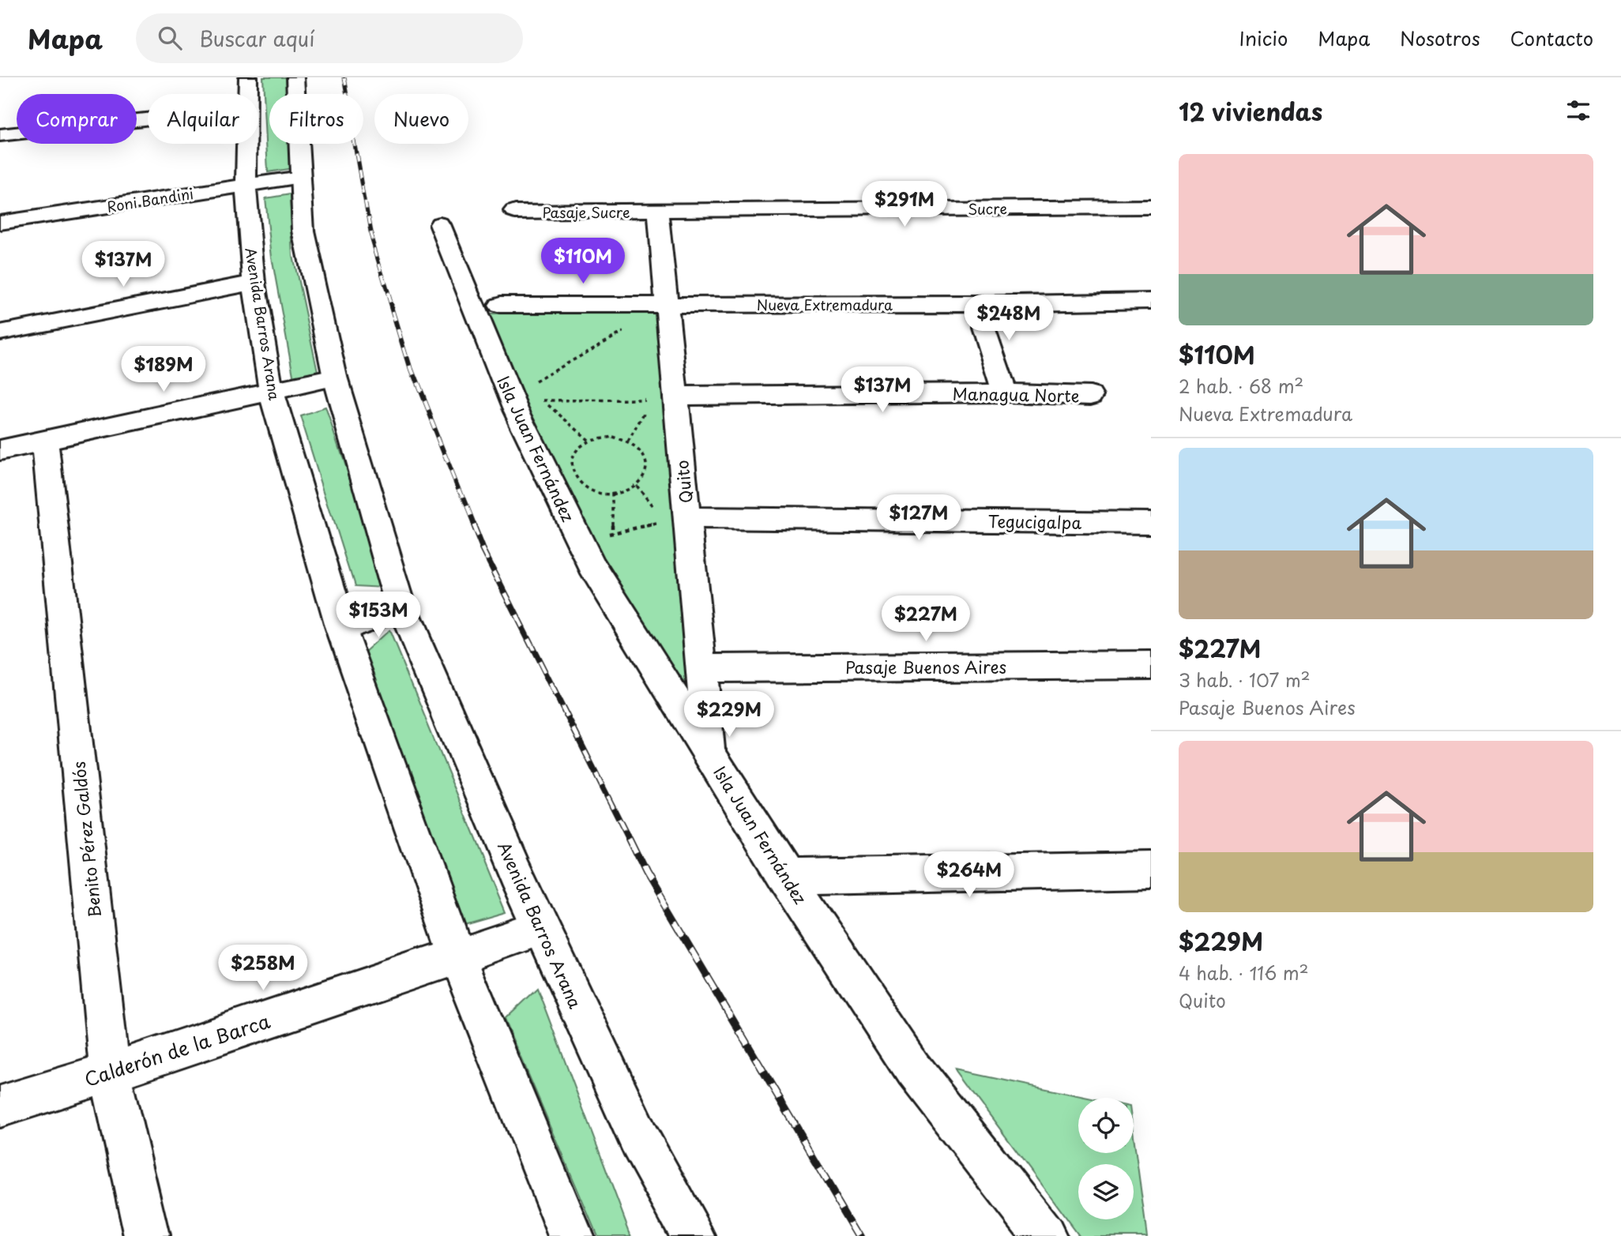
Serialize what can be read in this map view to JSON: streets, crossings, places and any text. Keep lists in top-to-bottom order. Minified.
{"streets":{"street":["Roni Bandini","Sucre","Pasaje Sucre","Nueva Extremadura","Avenida Barros Arana","Managua Norte","Isla Juan Fernández","Quito","Tegucigalpa","Pasaje Buenos Aires","Benito Pérez Galdós","Calderón de la Barca"]},"crossings":[["Roni Bandini","Avenida Barros Arana"],["Sucre","Pasaje Sucre"],["Sucre","Quito"],["Pasaje Sucre","Quito"],["Nueva Extremadura","Quito"],["Avenida Barros Arana","Calderón de la Barca"],["Managua Norte","Quito"],["Isla Juan Fernández","Quito"],["Quito","Tegucigalpa"],["Quito","Pasaje Buenos Aires"],["Benito Pérez Galdós","Calderón de la Barca"]],"page":{"header":"Mapa","search":"Buscar aquí","nav":["Inicio","Mapa","Nosotros","Contacto"],"heading":"12 viviendas","chip":["Comprar","Alquilar","Filtros","Nuevo"],"list":[{"name":"$110M","note":"2 hab. · 68 m² · Nueva Extremadura"},{"name":"$227M","note":"3 hab. · 107 m² · Pasaje Buenos Aires"},{"name":"$229M","note":"4 hab. · 116 m² · Quito"}],"price":["$291M","$110M","$137M","$248M","$189M","$137M","$127M","$153M","$227M","$229M","$264M","$258M"]}}
